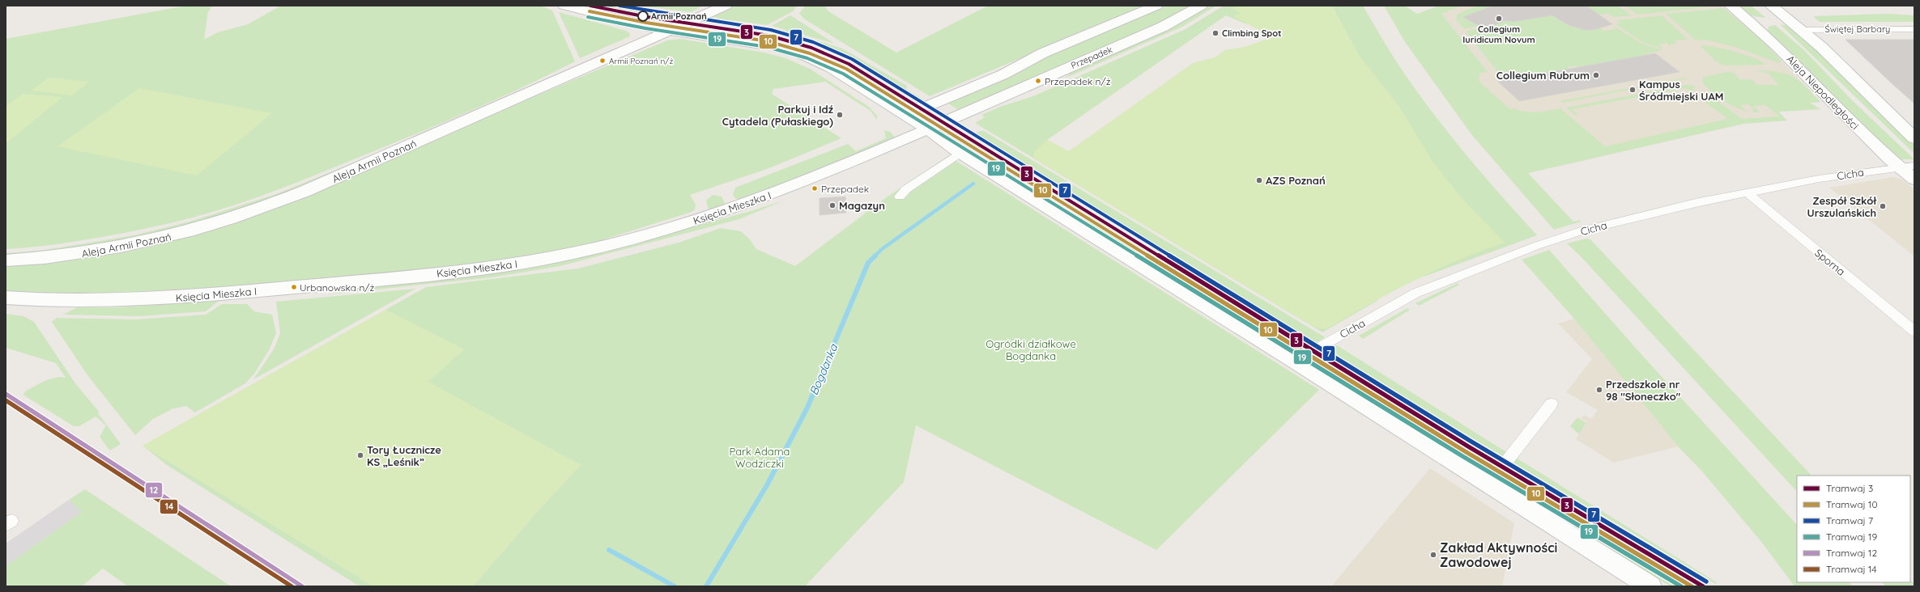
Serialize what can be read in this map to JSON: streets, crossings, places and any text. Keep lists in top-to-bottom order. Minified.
{"streets":{"street":["Świętej Barbary","Przepadek","Aleja Niepodległości","Aleja Armii Poznań","Cicha","Księcia Mieszka I","Sporna"]},"crossings":[["Przepadek","Księcia Mieszka I"],["Aleja Niepodległości","Cicha"],["Cicha","Sporna"]],"water":["Bogdanka"],"parks":["Ogródki działkowe Bogdanka","Park Adama Wodziczki"],"places":["Armii Poznań","Collegium Iuridicum Novum","Climbing Spot","Armii Poznań n/ż","Collegium Rubrum","Przepadek n/ż","Kampus Śródmiejski UAM","Parkuj i Idź Cytadela (Pułaskiego)","AZS Poznań","Przepadek","Magazyn","Zespół Szkół Urszulańskich","Urbanowska n/ż","Przedszkole nr 98 \"Słoneczko\"","Tory Łucznicze KS „Leśnik”","Zakład Aktywności Zawodowej"],"lines":["tram line 3","tram line 7","tram line 10","tram line 19","tram line 12","tram line 14"],"legend":["Tramwaj 3","Tramwaj 10","Tramwaj 7","Tramwaj 19","Tramwaj 12","Tramwaj 14"]}
